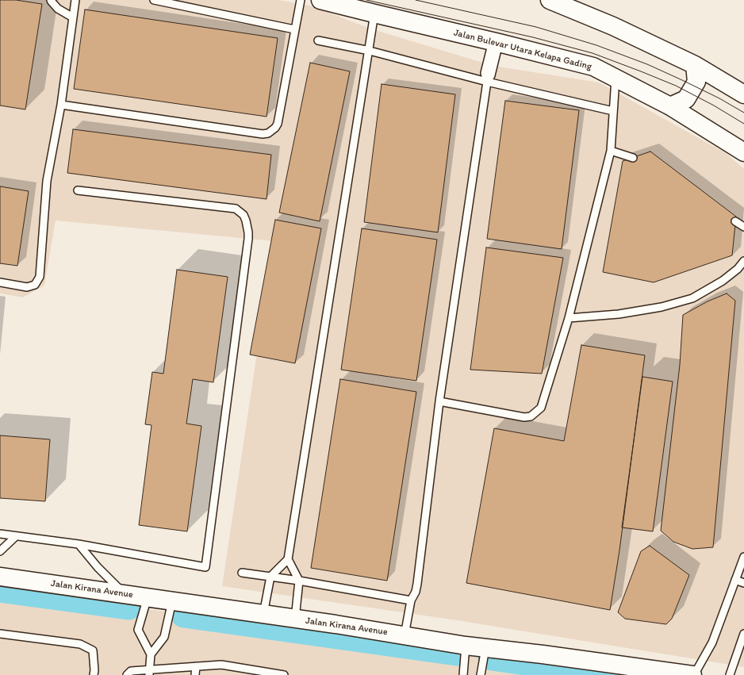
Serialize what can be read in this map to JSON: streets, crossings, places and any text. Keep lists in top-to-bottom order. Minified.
{"streets":{"main road":["Jalan Bulevar Utara Kelapa Gading","Jalan Kirana Avenue"]}}
